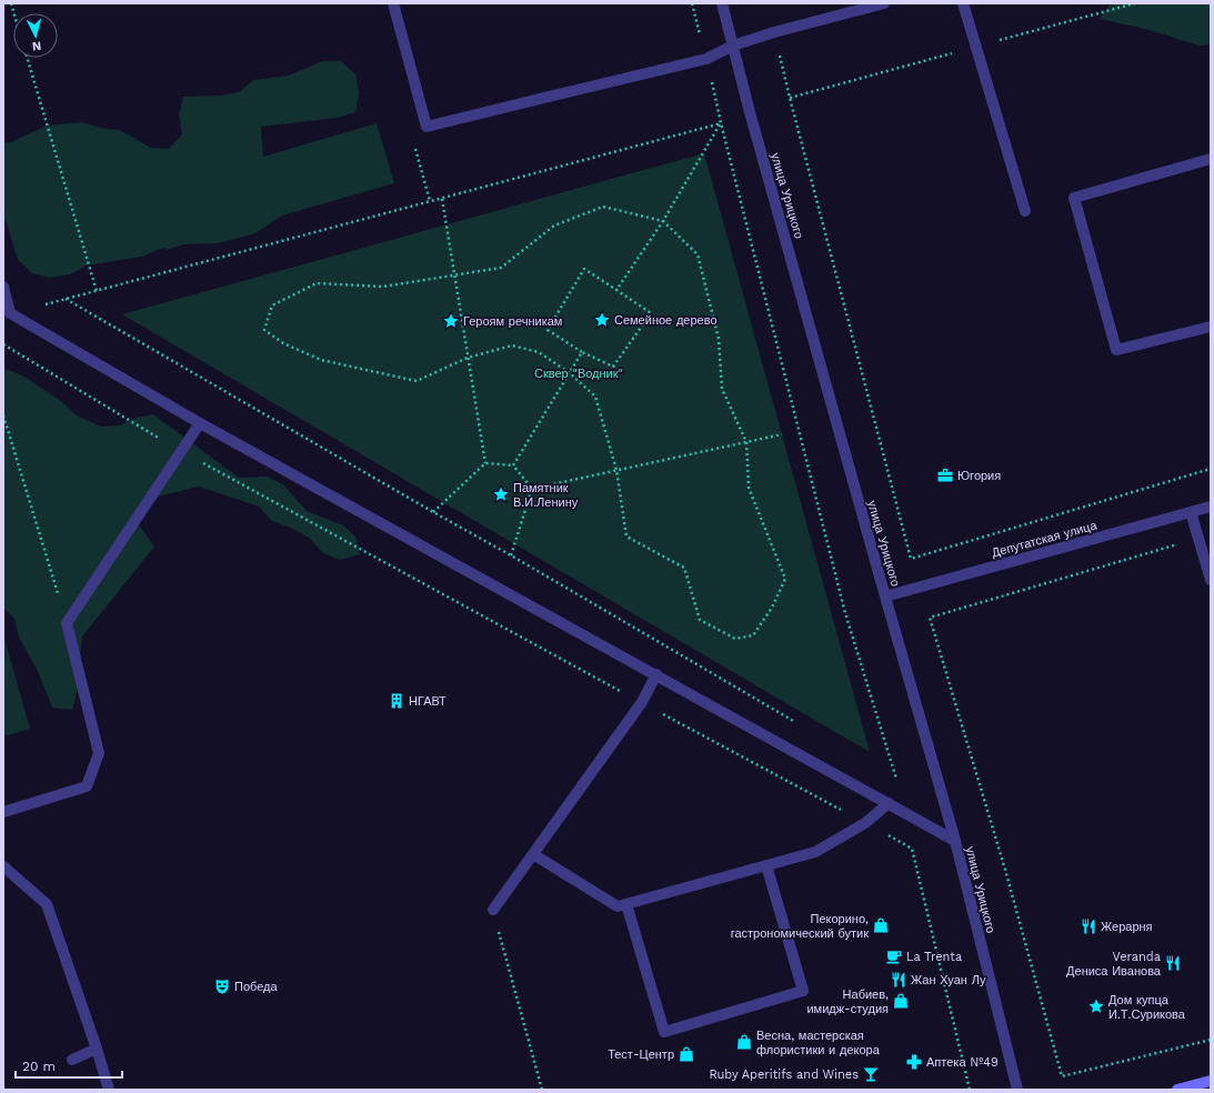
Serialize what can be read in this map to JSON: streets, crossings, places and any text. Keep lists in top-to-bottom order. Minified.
{"streets":{"street":["улица Урицкого","Депутатская улица"]},"crossings":[["улица Урицкого","Депутатская улица"]],"parks":["Сквер \"Водник\""],"places":{"place":["Семейное дерево","Героям речникам","Памятник В.И.Ленину","Дом купца И.Т.Сурикова"],"office":["Югория"],"building":["НГАВТ"],"shop":["Пекорино, гастрономический бутик","Набиев, имидж-студия","Весна, мастерская флористики и декора","Тест-Центр"],"restaurant":["Жерарня","Veranda Дениса Иванова","Жан Хуан Лу"],"cafe":["La Trenta"],"theatre":["Победа"],"pharmacy":["Аптека №49"],"bar":["Ruby Aperitifs and Wines"]},"scale_bar":"20 m","north":"bottom"}
